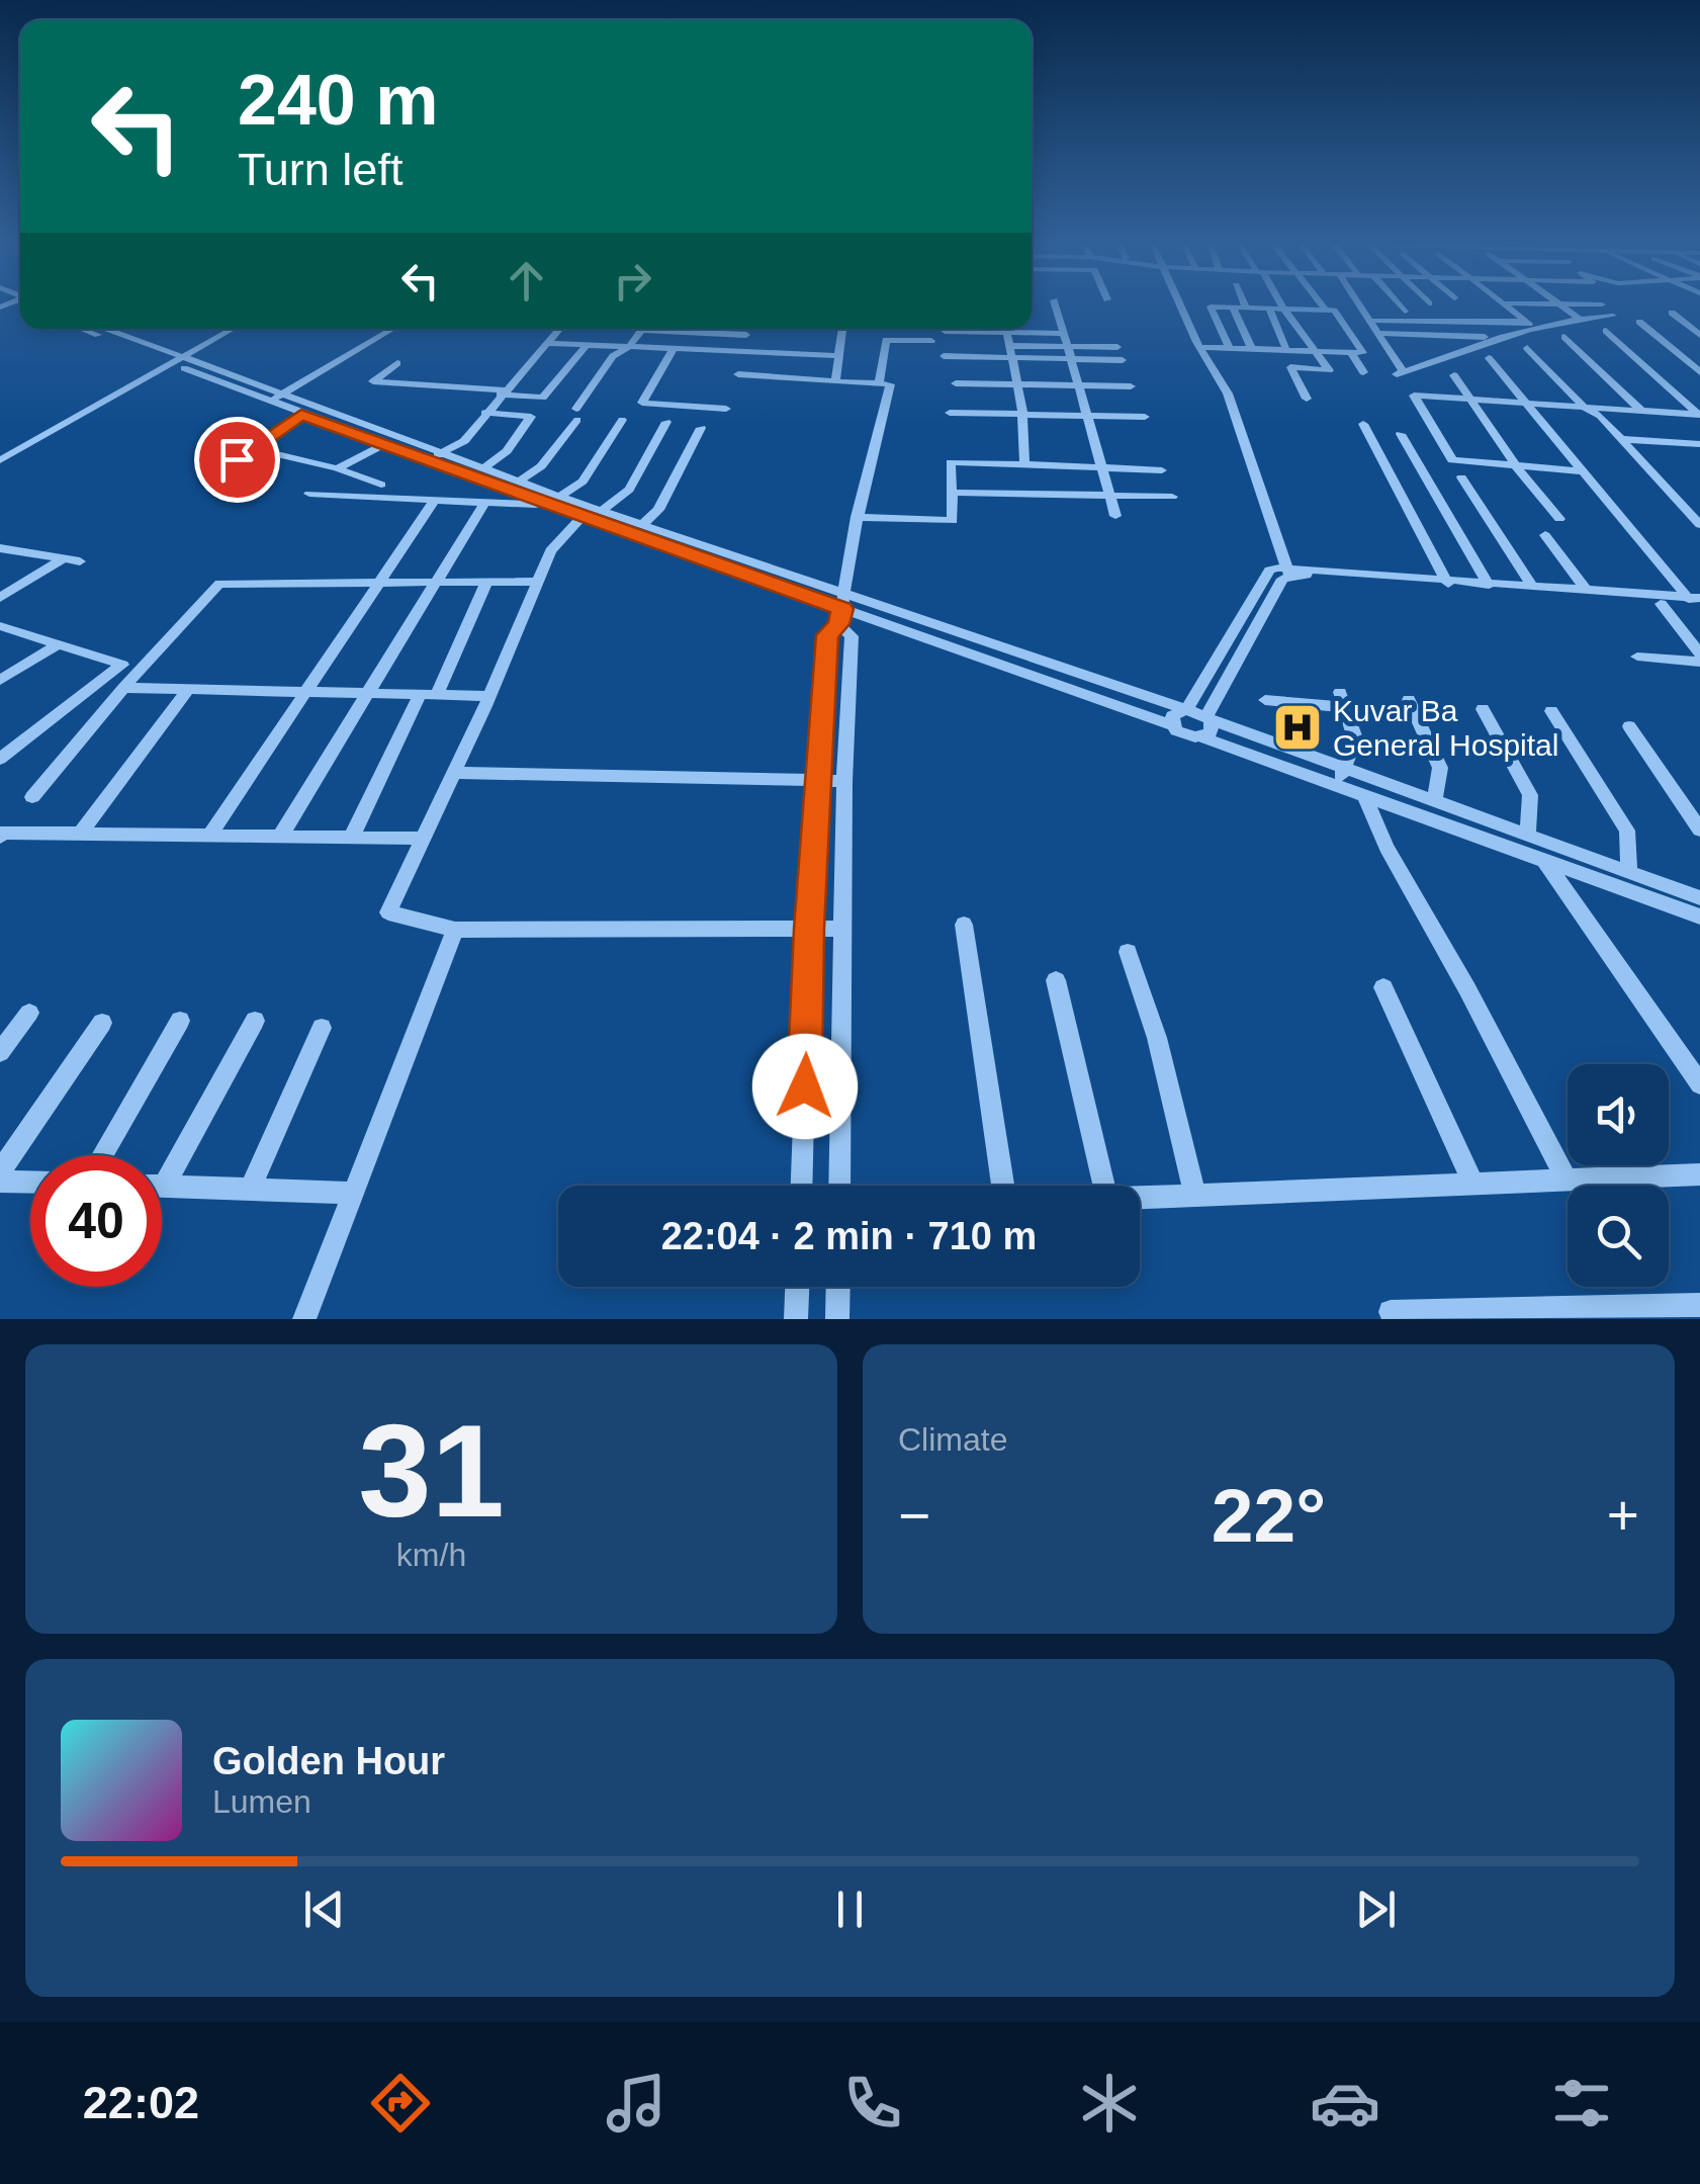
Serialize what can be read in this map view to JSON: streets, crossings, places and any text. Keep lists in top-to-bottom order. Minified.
{"places":{"hospital":["Kuvar Ba General Hospital"]},"page":{"turn":["240 m","Turn left"],"limit":"40","trip":"22:04 · 2 min · 710 m","tile":[["31","km/h"],"Climate"],"heat":["−","22°","+"],"song":["Golden Hour","Lumen"],"tabs":"22:02"}}
